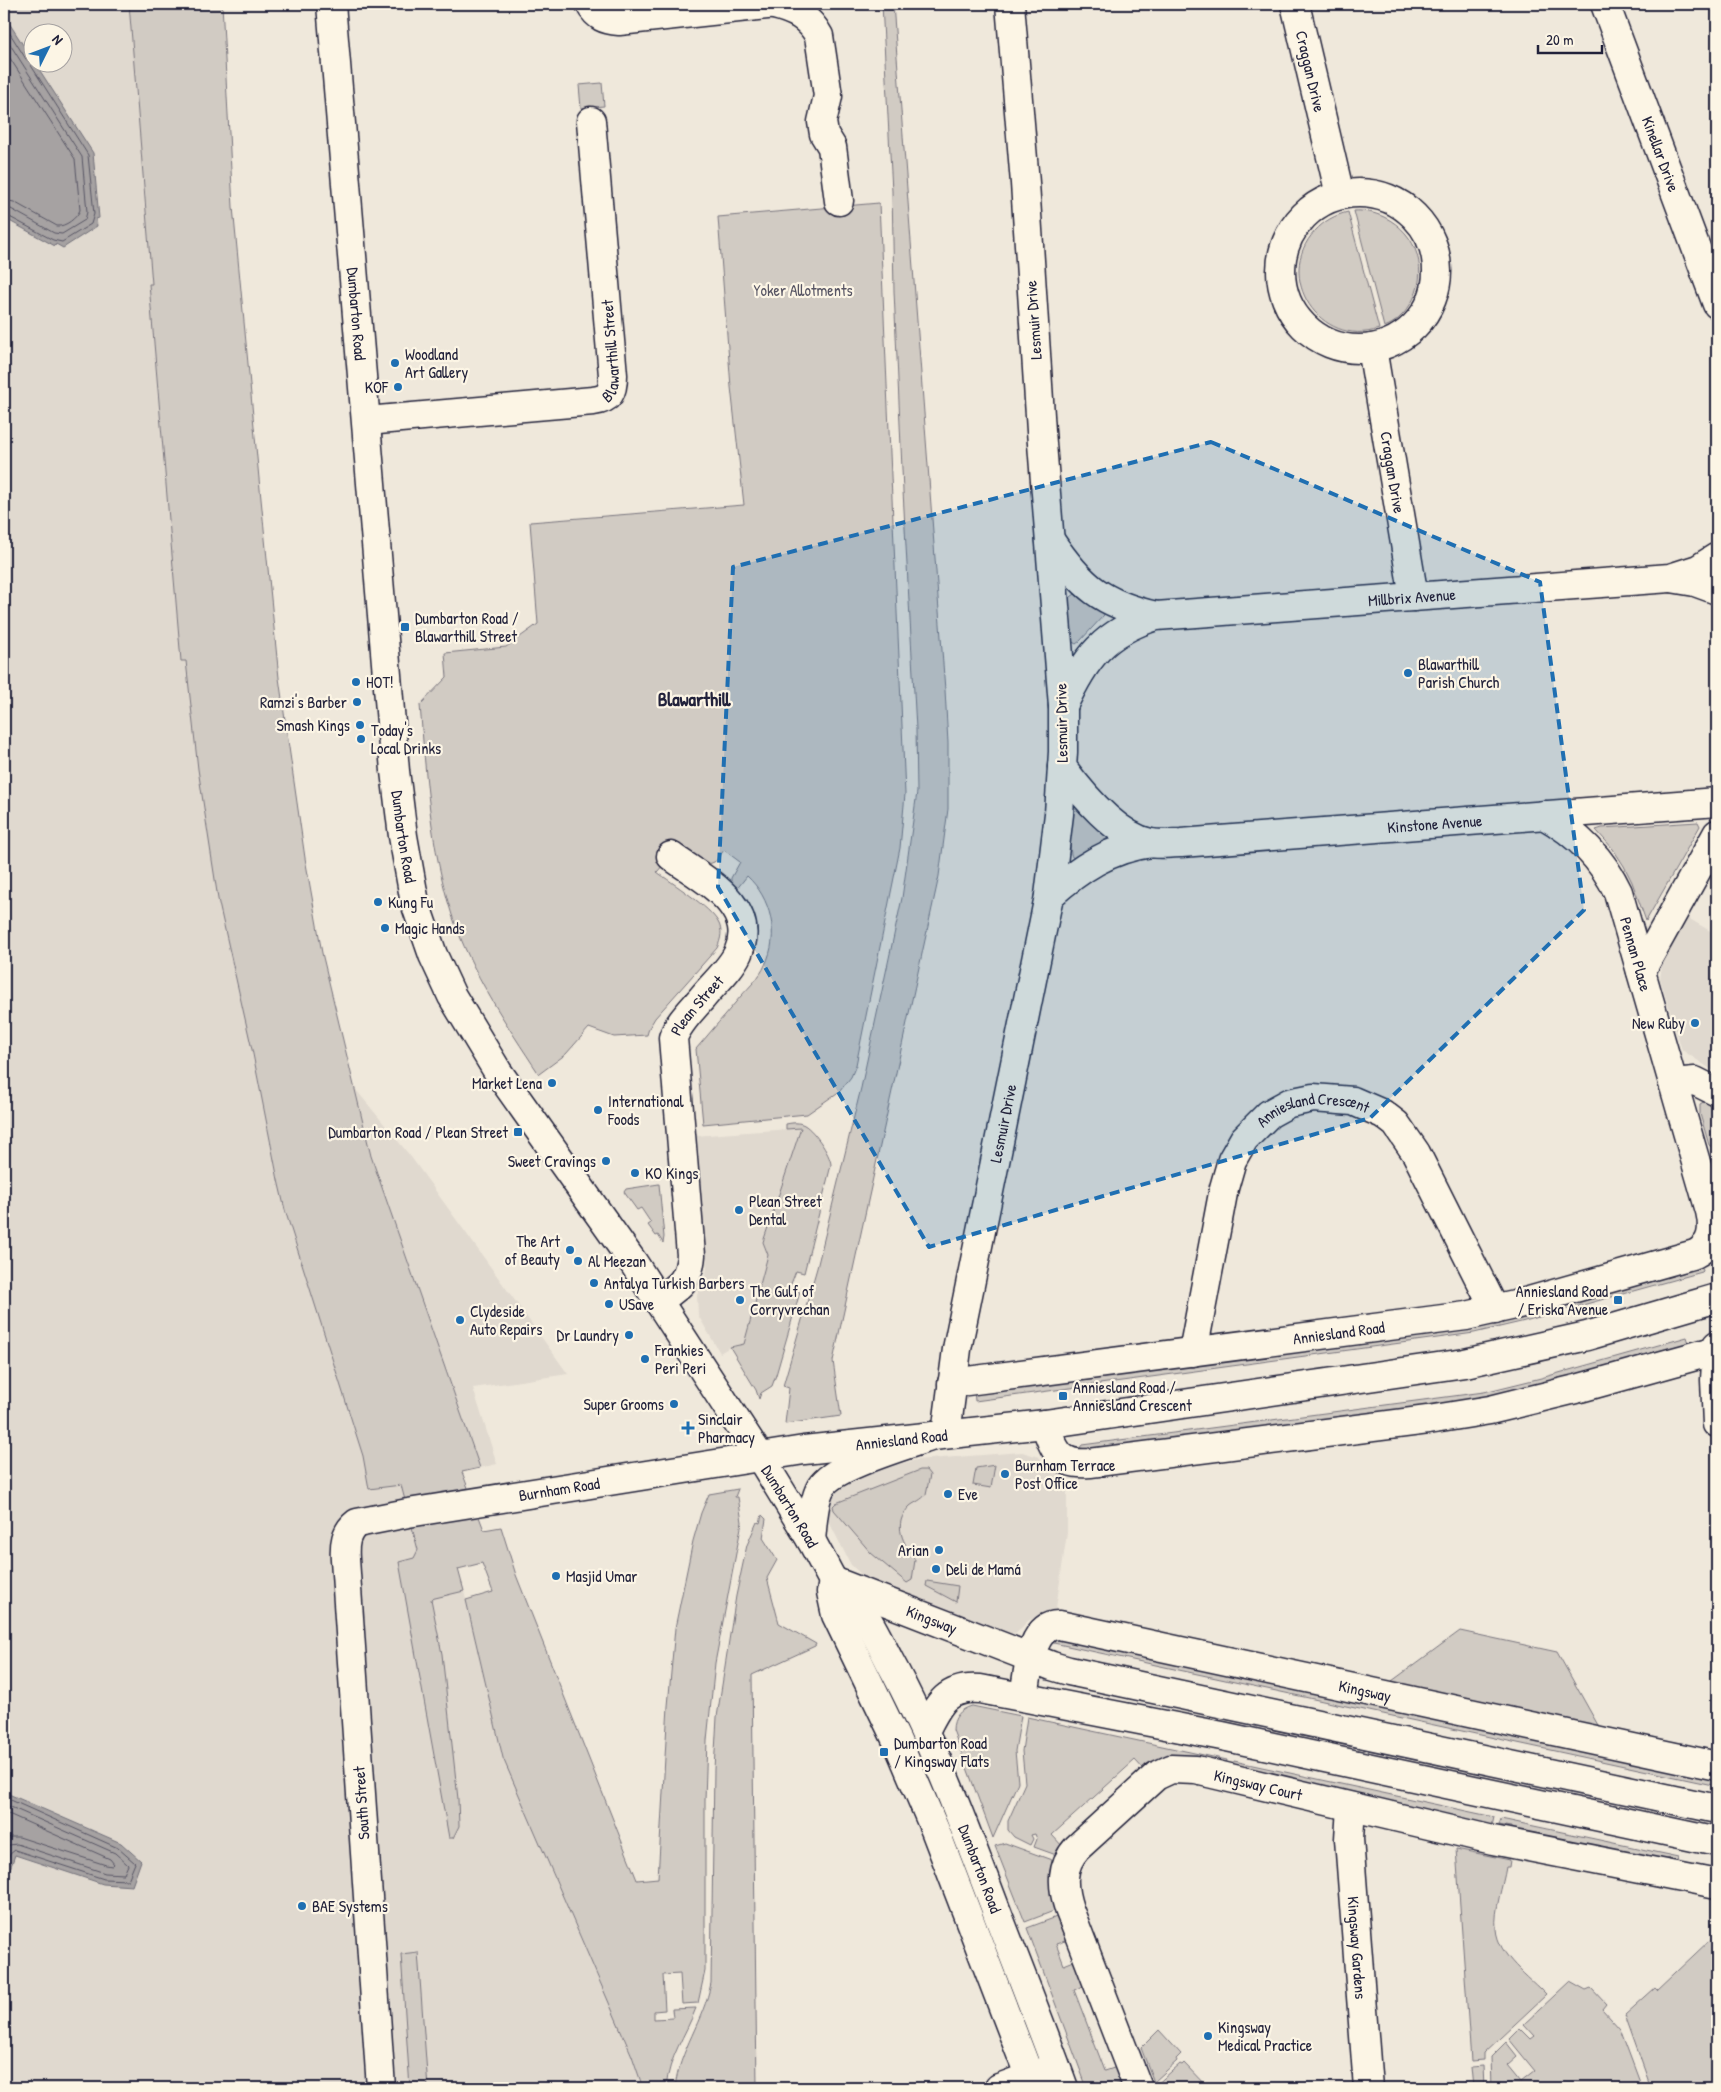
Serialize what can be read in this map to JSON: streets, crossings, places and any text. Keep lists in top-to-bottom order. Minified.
{"streets":{"street":["Craggan Drive","Kinellar Drive","Dumbarton Road","Lesmuir Drive","Blawarthill Street","Millbrix Avenue","Kinstone Avenue","Pennan Place","Plean Street","Anniesland Crescent","Anniesland Road","Burnham Road","Kingsway","Kingsway Court","South Street","Kingsway Gardens"]},"crossings":[["Craggan Drive","Millbrix Avenue"],["Dumbarton Road","Blawarthill Street"],["Dumbarton Road","Plean Street"],["Dumbarton Road","Anniesland Road"],["Dumbarton Road","Burnham Road"],["Dumbarton Road","Kingsway"],["Lesmuir Drive","Millbrix Avenue"],["Lesmuir Drive","Kinstone Avenue"],["Lesmuir Drive","Anniesland Road"],["Kinstone Avenue","Pennan Place"],["Pennan Place","Anniesland Road"],["Anniesland Crescent","Anniesland Road"],["Anniesland Road","Burnham Road"],["Burnham Road","South Street"],["Kingsway Court","Kingsway Gardens"]],"districts":["Blawarthill"],"parks":["Yoker Allotments"],"places":{"other":["Woodland Art Gallery","KOF","Blawarthill Parish Church","HOT!","Ramzi's Barber","Smash Kings","Today's Local Drinks","Kung Fu","Magic Hands","New Ruby","Market Lena","International Foods","Sweet Cravings","KO Kings","Plean Street Dental","The Art of Beauty","Al Meezan","Antalya Turkish Barbers","The Gulf of Corryvrechan","USave","Clydeside Auto Repairs","Dr Laundry","Frankies Peri Peri","Super Grooms","Burnham Terrace Post Office","Eve","Arian","Deli de Mamá","Masjid Umar","BAE Systems","Kingsway Medical Practice"],"transit":["Dumbarton Road / Blawarthill Street","Dumbarton Road / Plean Street","Anniesland Road / Eriska Avenue","Anniesland Road / Anniesland Crescent","Dumbarton Road / Kingsway Flats"],"health":["Sinclair Pharmacy"]},"scale_bar":"20 m","north":"top right"}
